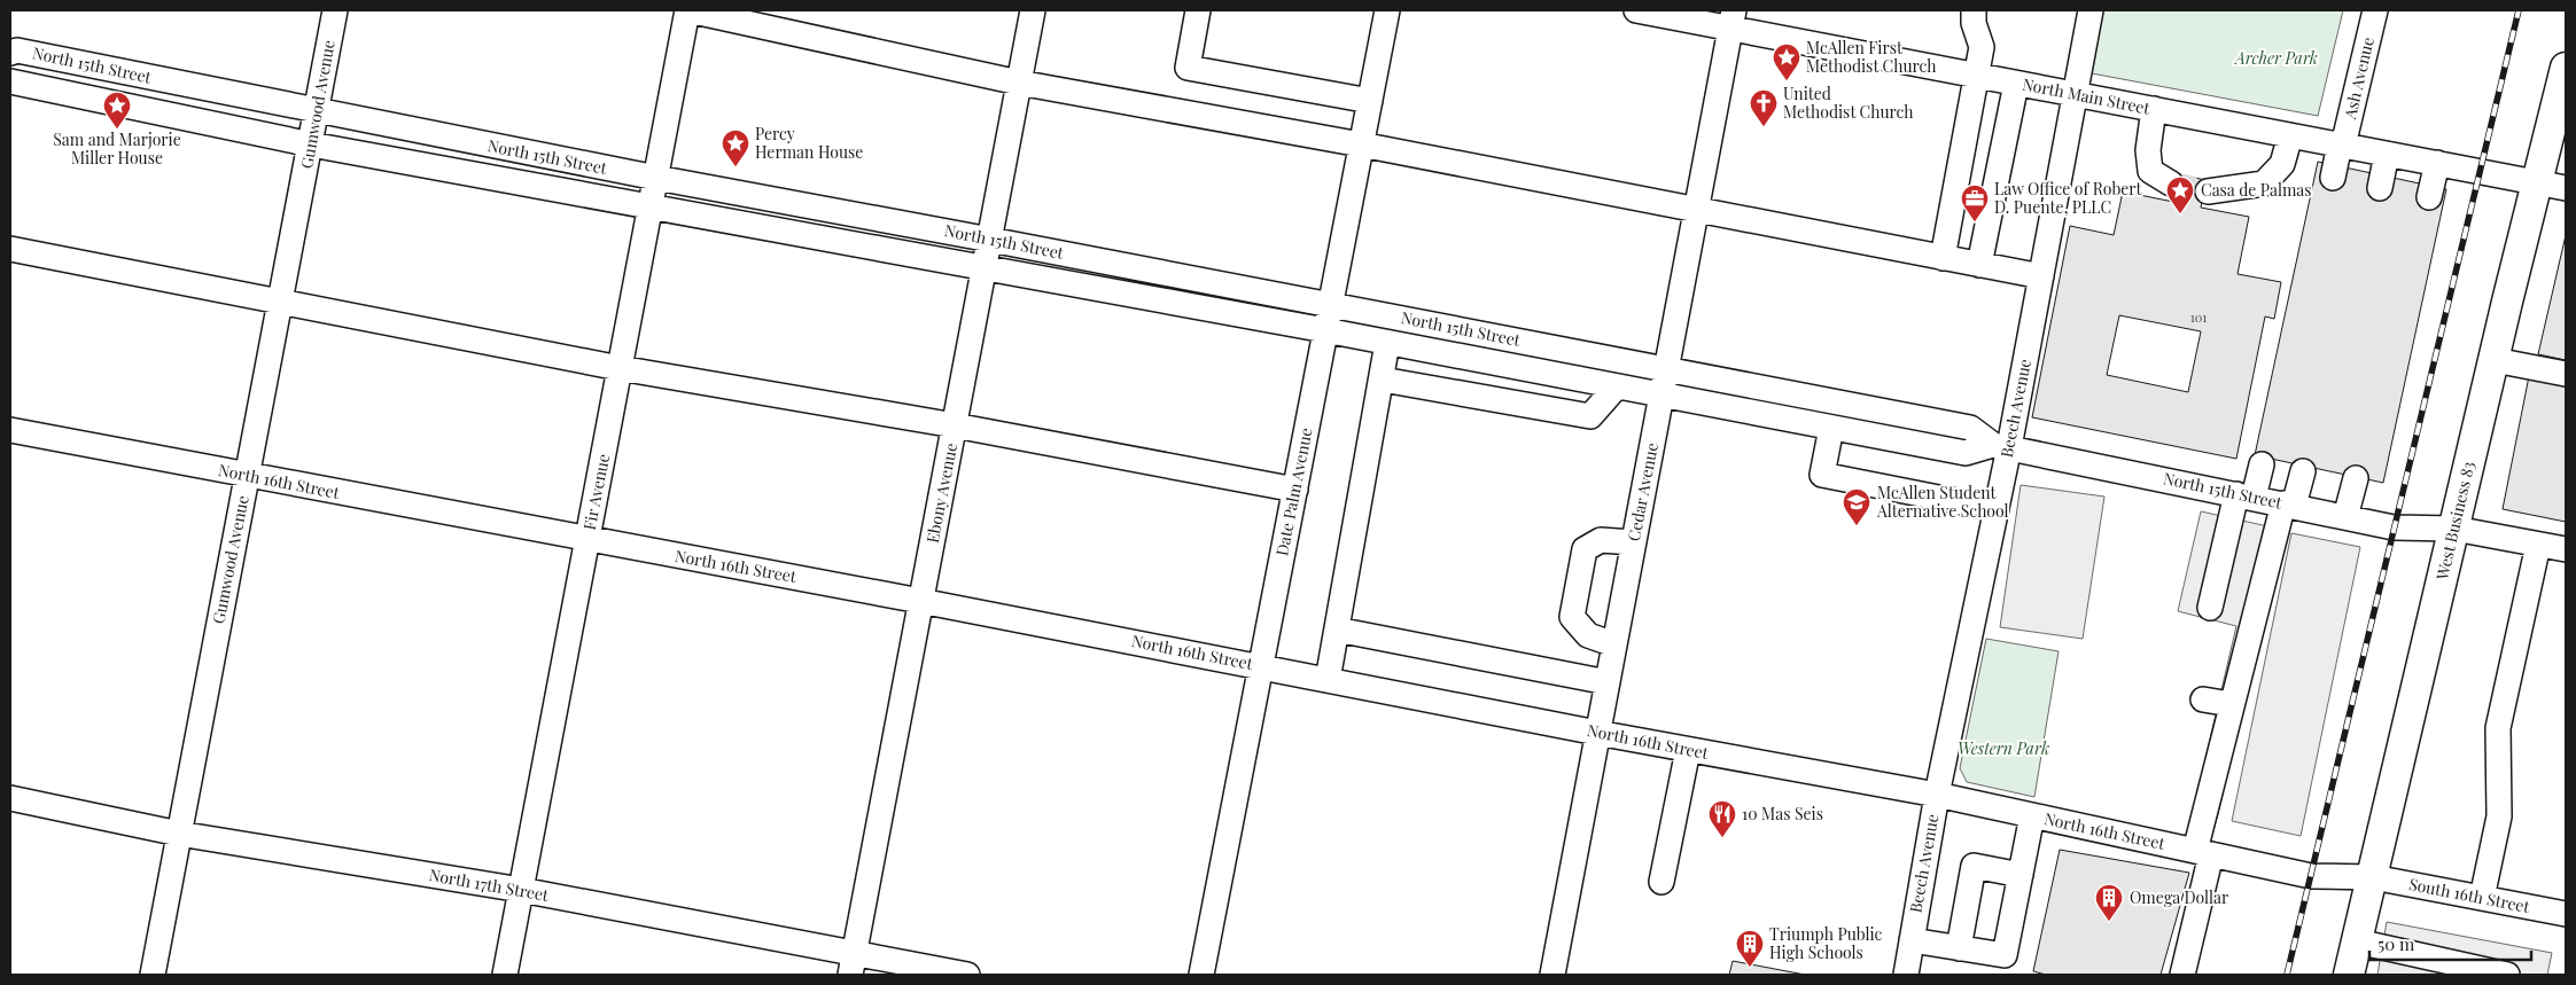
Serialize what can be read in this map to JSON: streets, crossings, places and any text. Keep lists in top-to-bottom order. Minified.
{"streets":{"main road":["West Business 83"],"street":["North 15th Street","Ash Avenue","North Main Street","Gumwood Avenue","Beech Avenue","North 16th Street","Fir Avenue","Date Palm Avenue","Cedar Avenue","Ebony Avenue","North 17th Street","South 16th Street"]},"crossings":[["North 15th Street","Gumwood Avenue"],["North 15th Street","Beech Avenue"],["North 15th Street","Fir Avenue"],["North 15th Street","Date Palm Avenue"],["North 15th Street","Cedar Avenue"],["North 15th Street","Ebony Avenue"],["North 15th Street","West Business 83"],["Ash Avenue","North Main Street"],["North Main Street","Beech Avenue"],["North Main Street","Cedar Avenue"],["North Main Street","West Business 83"],["Gumwood Avenue","North 16th Street"],["Gumwood Avenue","North 17th Street"],["Beech Avenue","North 16th Street"],["North 16th Street","Fir Avenue"],["North 16th Street","Date Palm Avenue"],["North 16th Street","Cedar Avenue"],["North 16th Street","Ebony Avenue"],["North 16th Street","West Business 83"],["North 16th Street","South 16th Street"],["Fir Avenue","North 17th Street"],["Ebony Avenue","North 17th Street"],["West Business 83","South 16th Street"]],"parks":["Archer Park","Western Park"],"places":{"place":["McAllen First Methodist Church","Sam and Marjorie Miller House","Percy Herman House","Casa de Palmas"],"church":["United Methodist Church"],"office":["Law Office of Robert D. Puente, PLLC"],"school or university":["McAllen Student Alternative School"],"restaurant":["10 Mas Seis"],"building":["Omega Dollar","Triumph Public High Schools"]},"house_numbers":["101"],"scale_bar":"50 m"}
